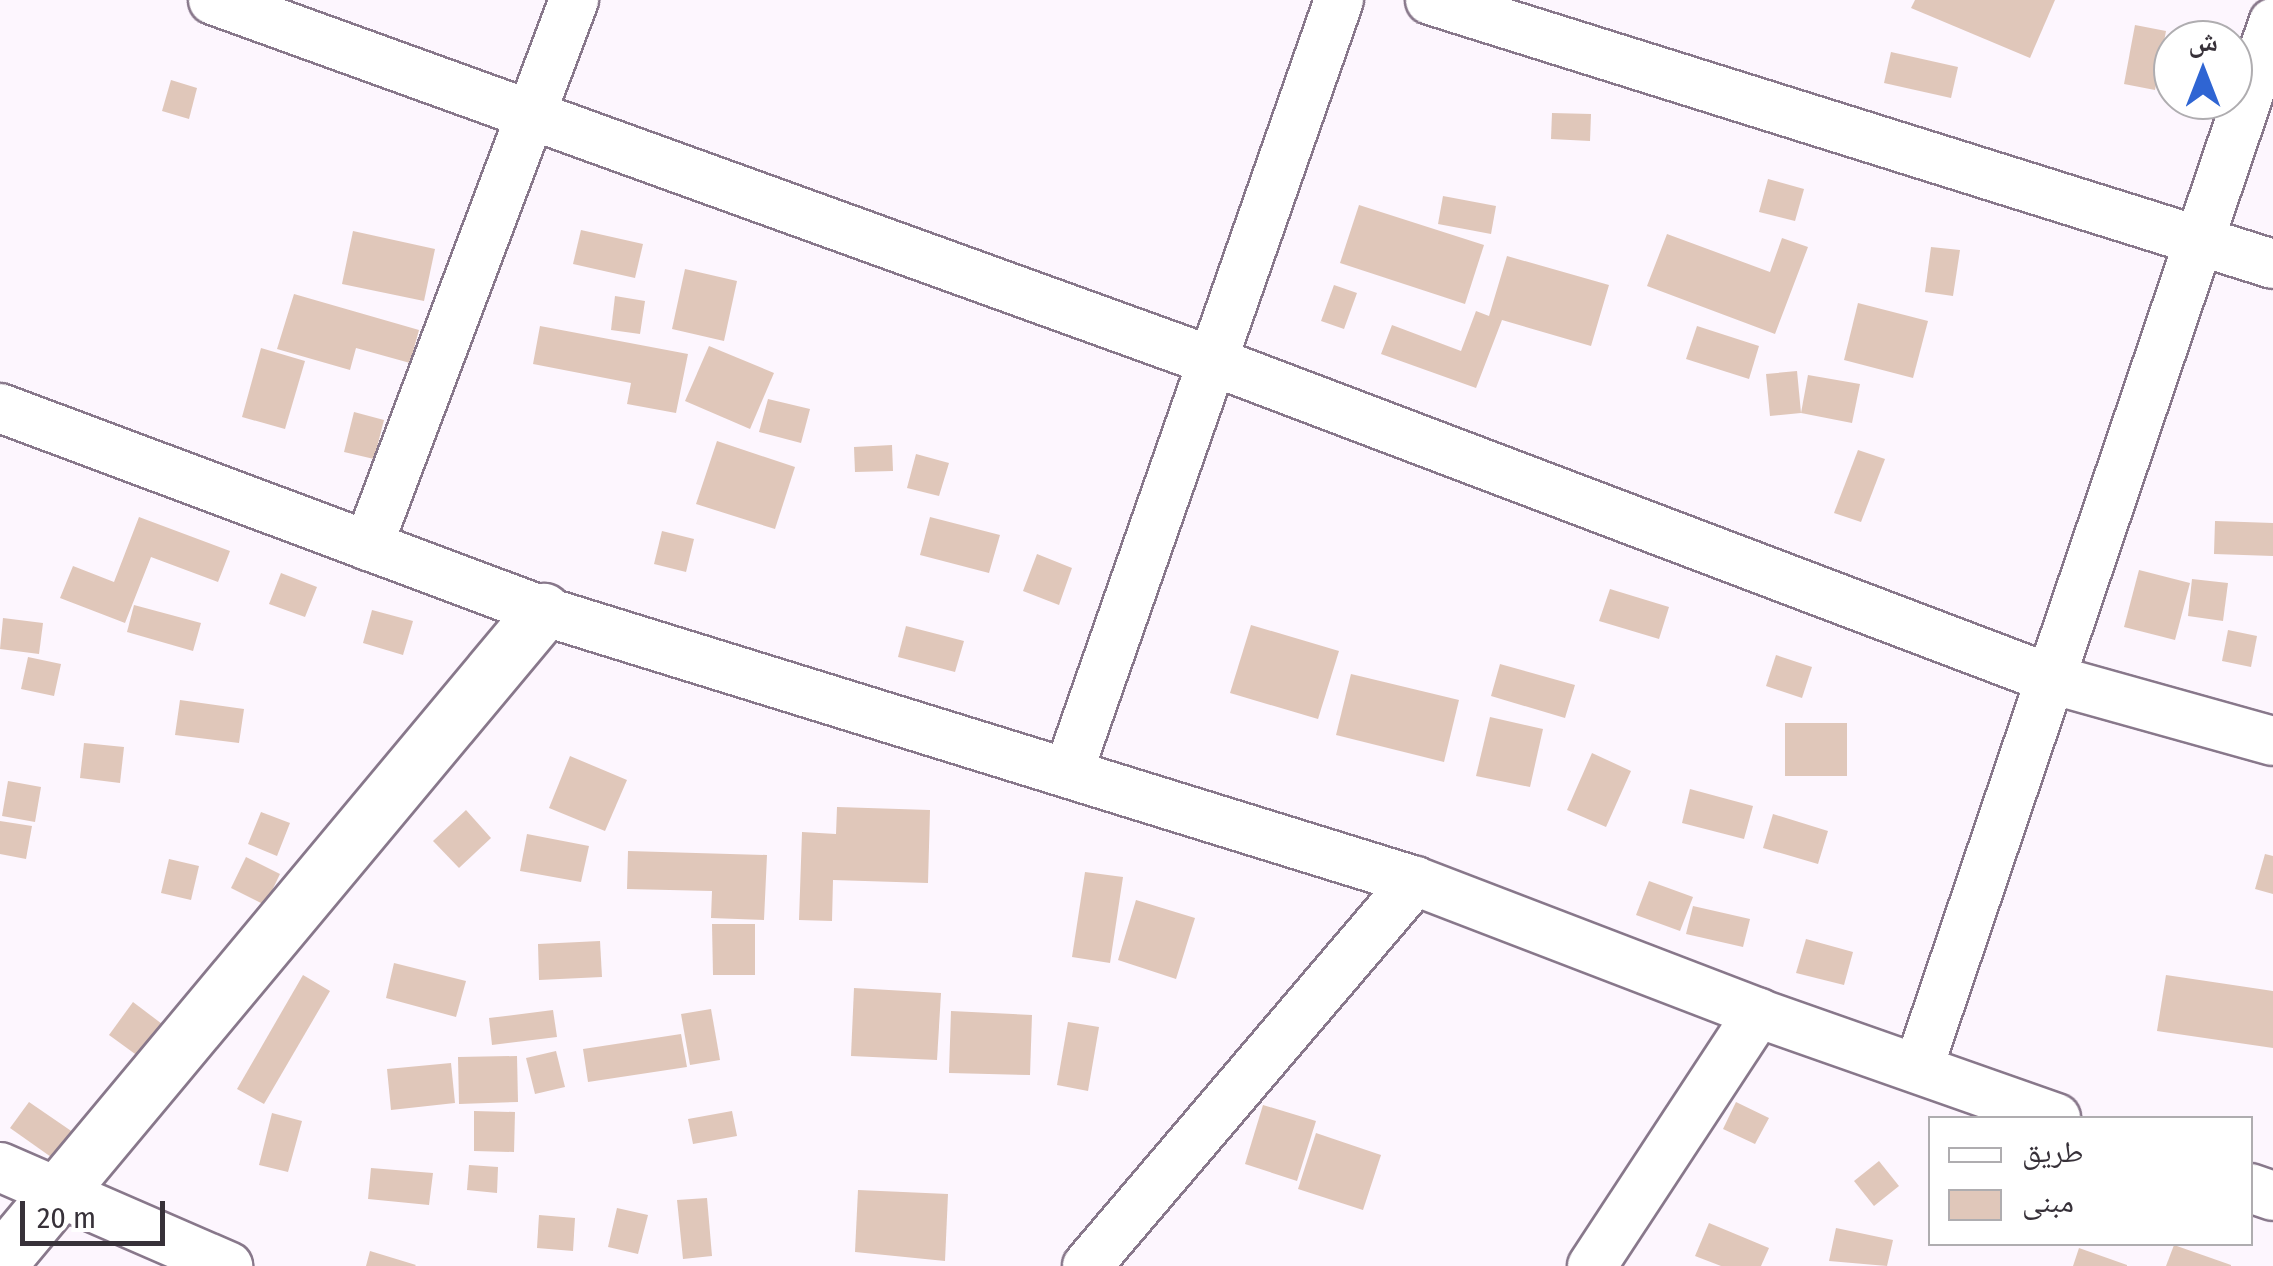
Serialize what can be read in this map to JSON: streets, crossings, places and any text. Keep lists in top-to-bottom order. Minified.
{"legend":["طريق","مبنى"],"scale_bar":"20 m","north":"top"}
